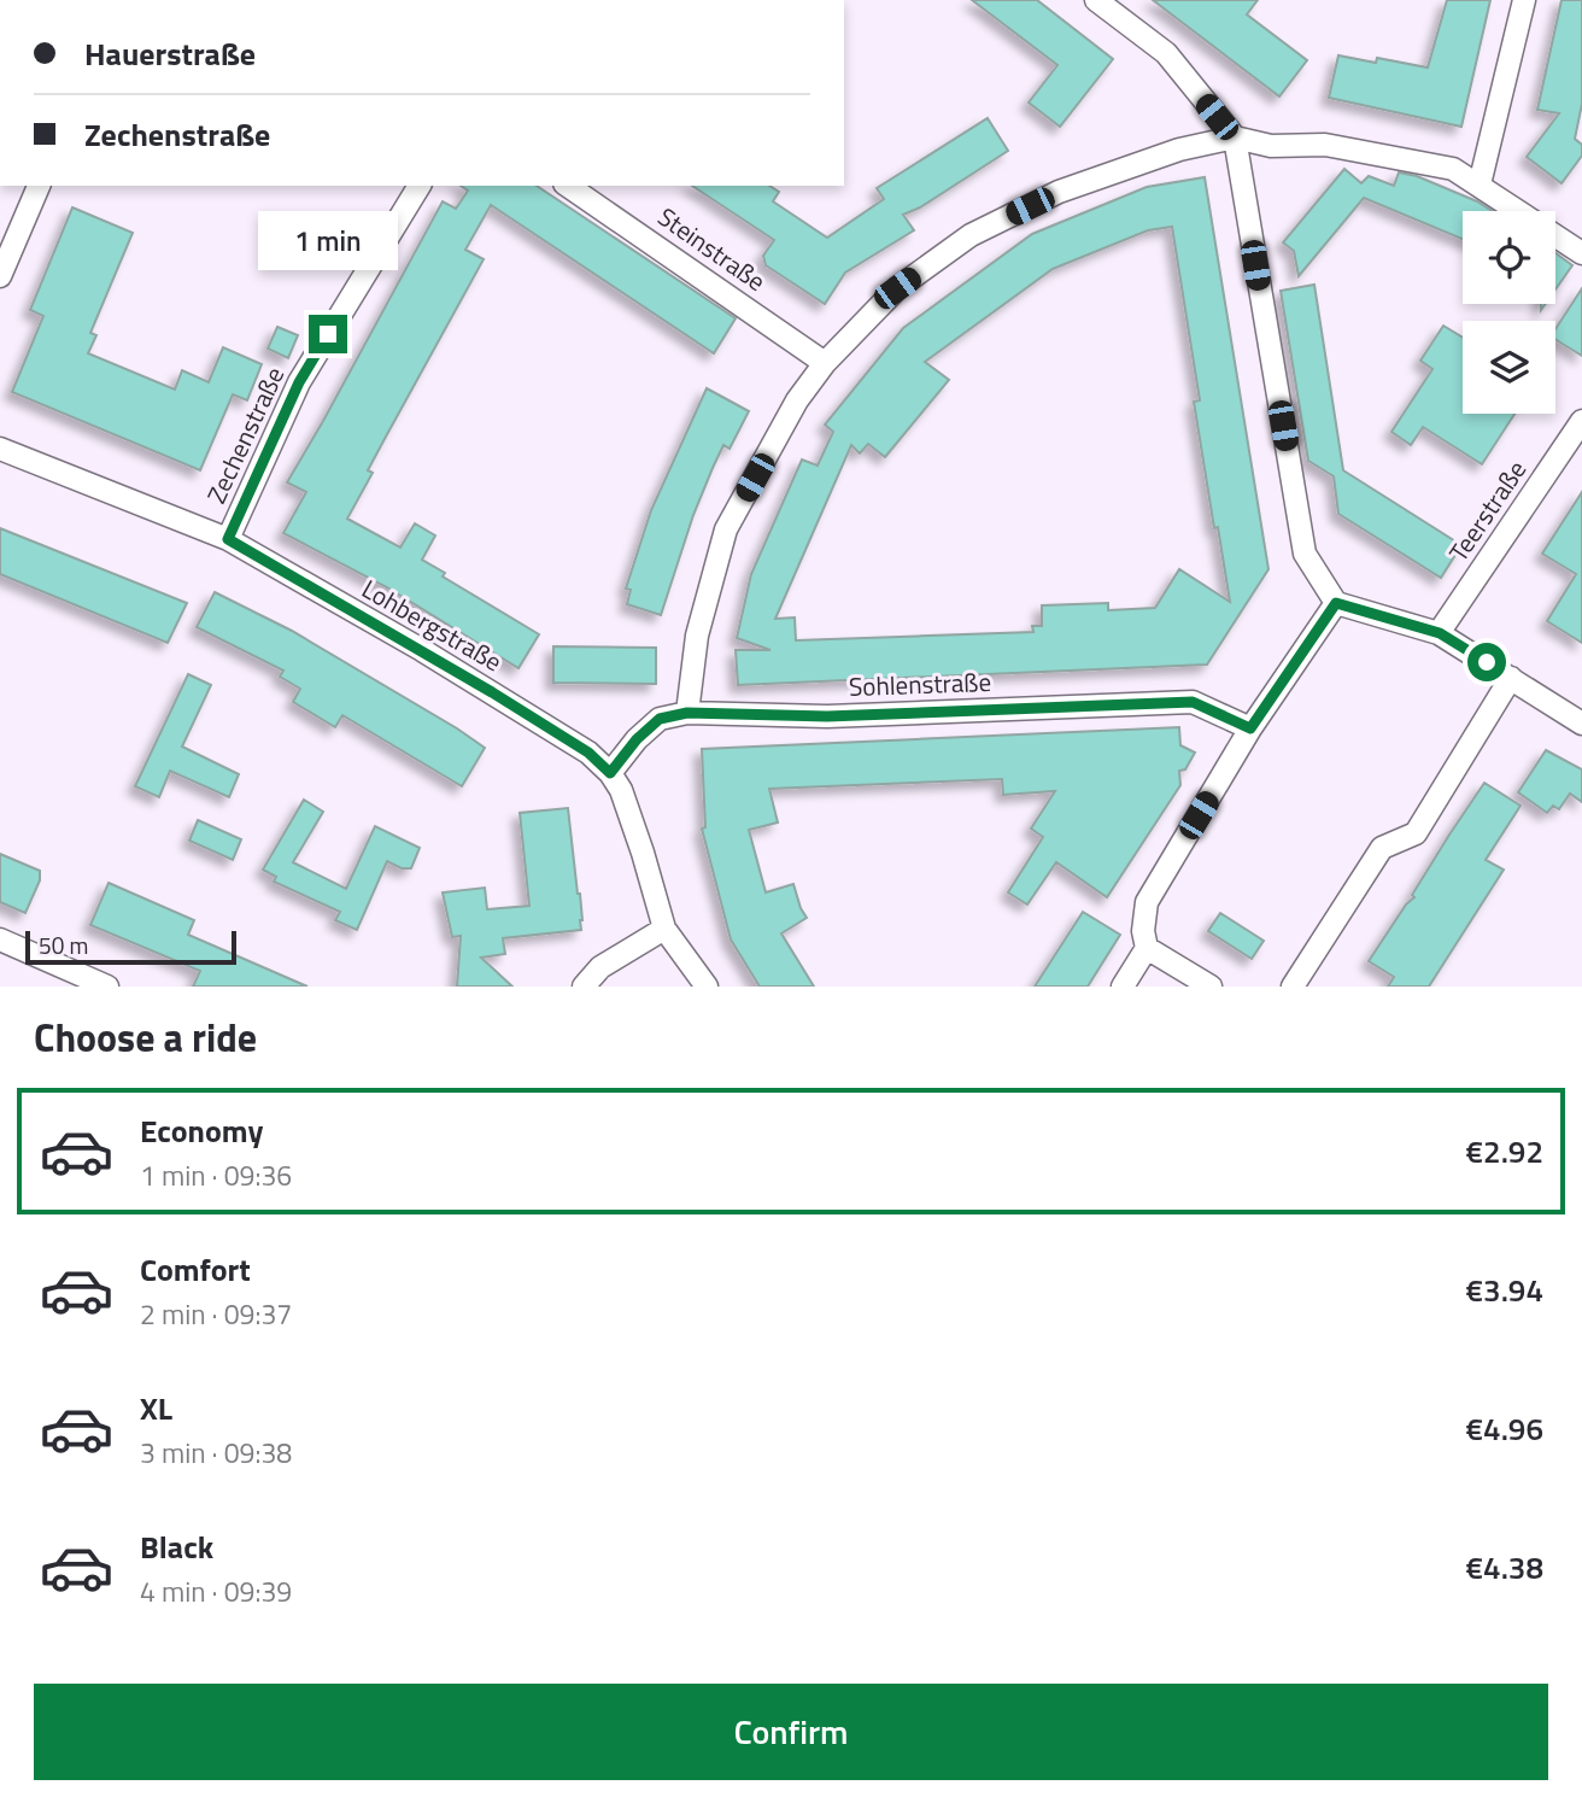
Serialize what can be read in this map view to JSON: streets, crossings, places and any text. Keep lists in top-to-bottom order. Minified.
{"streets":{"street":["Steinstraße","Zechenstraße","Teerstraße","Lohbergstraße","Sohlenstraße"]},"crossings":[["Zechenstraße","Lohbergstraße"],["Lohbergstraße","Sohlenstraße"]],"scale_bar":"50 m","page":{"banner":["Hauerstraße","Zechenstraße"],"bubble":"1 min","scale":"50 m","heading":"Choose a ride","list":[{"name":"Economy","note":"1 min · 09:36","value":"€2.92"},{"name":"Comfort","note":"2 min · 09:37","value":"€3.94"},{"name":"XL","note":"3 min · 09:38","value":"€4.96"},{"name":"Black","note":"4 min · 09:39","value":"€4.38"}],"buttons":"Confirm"}}
